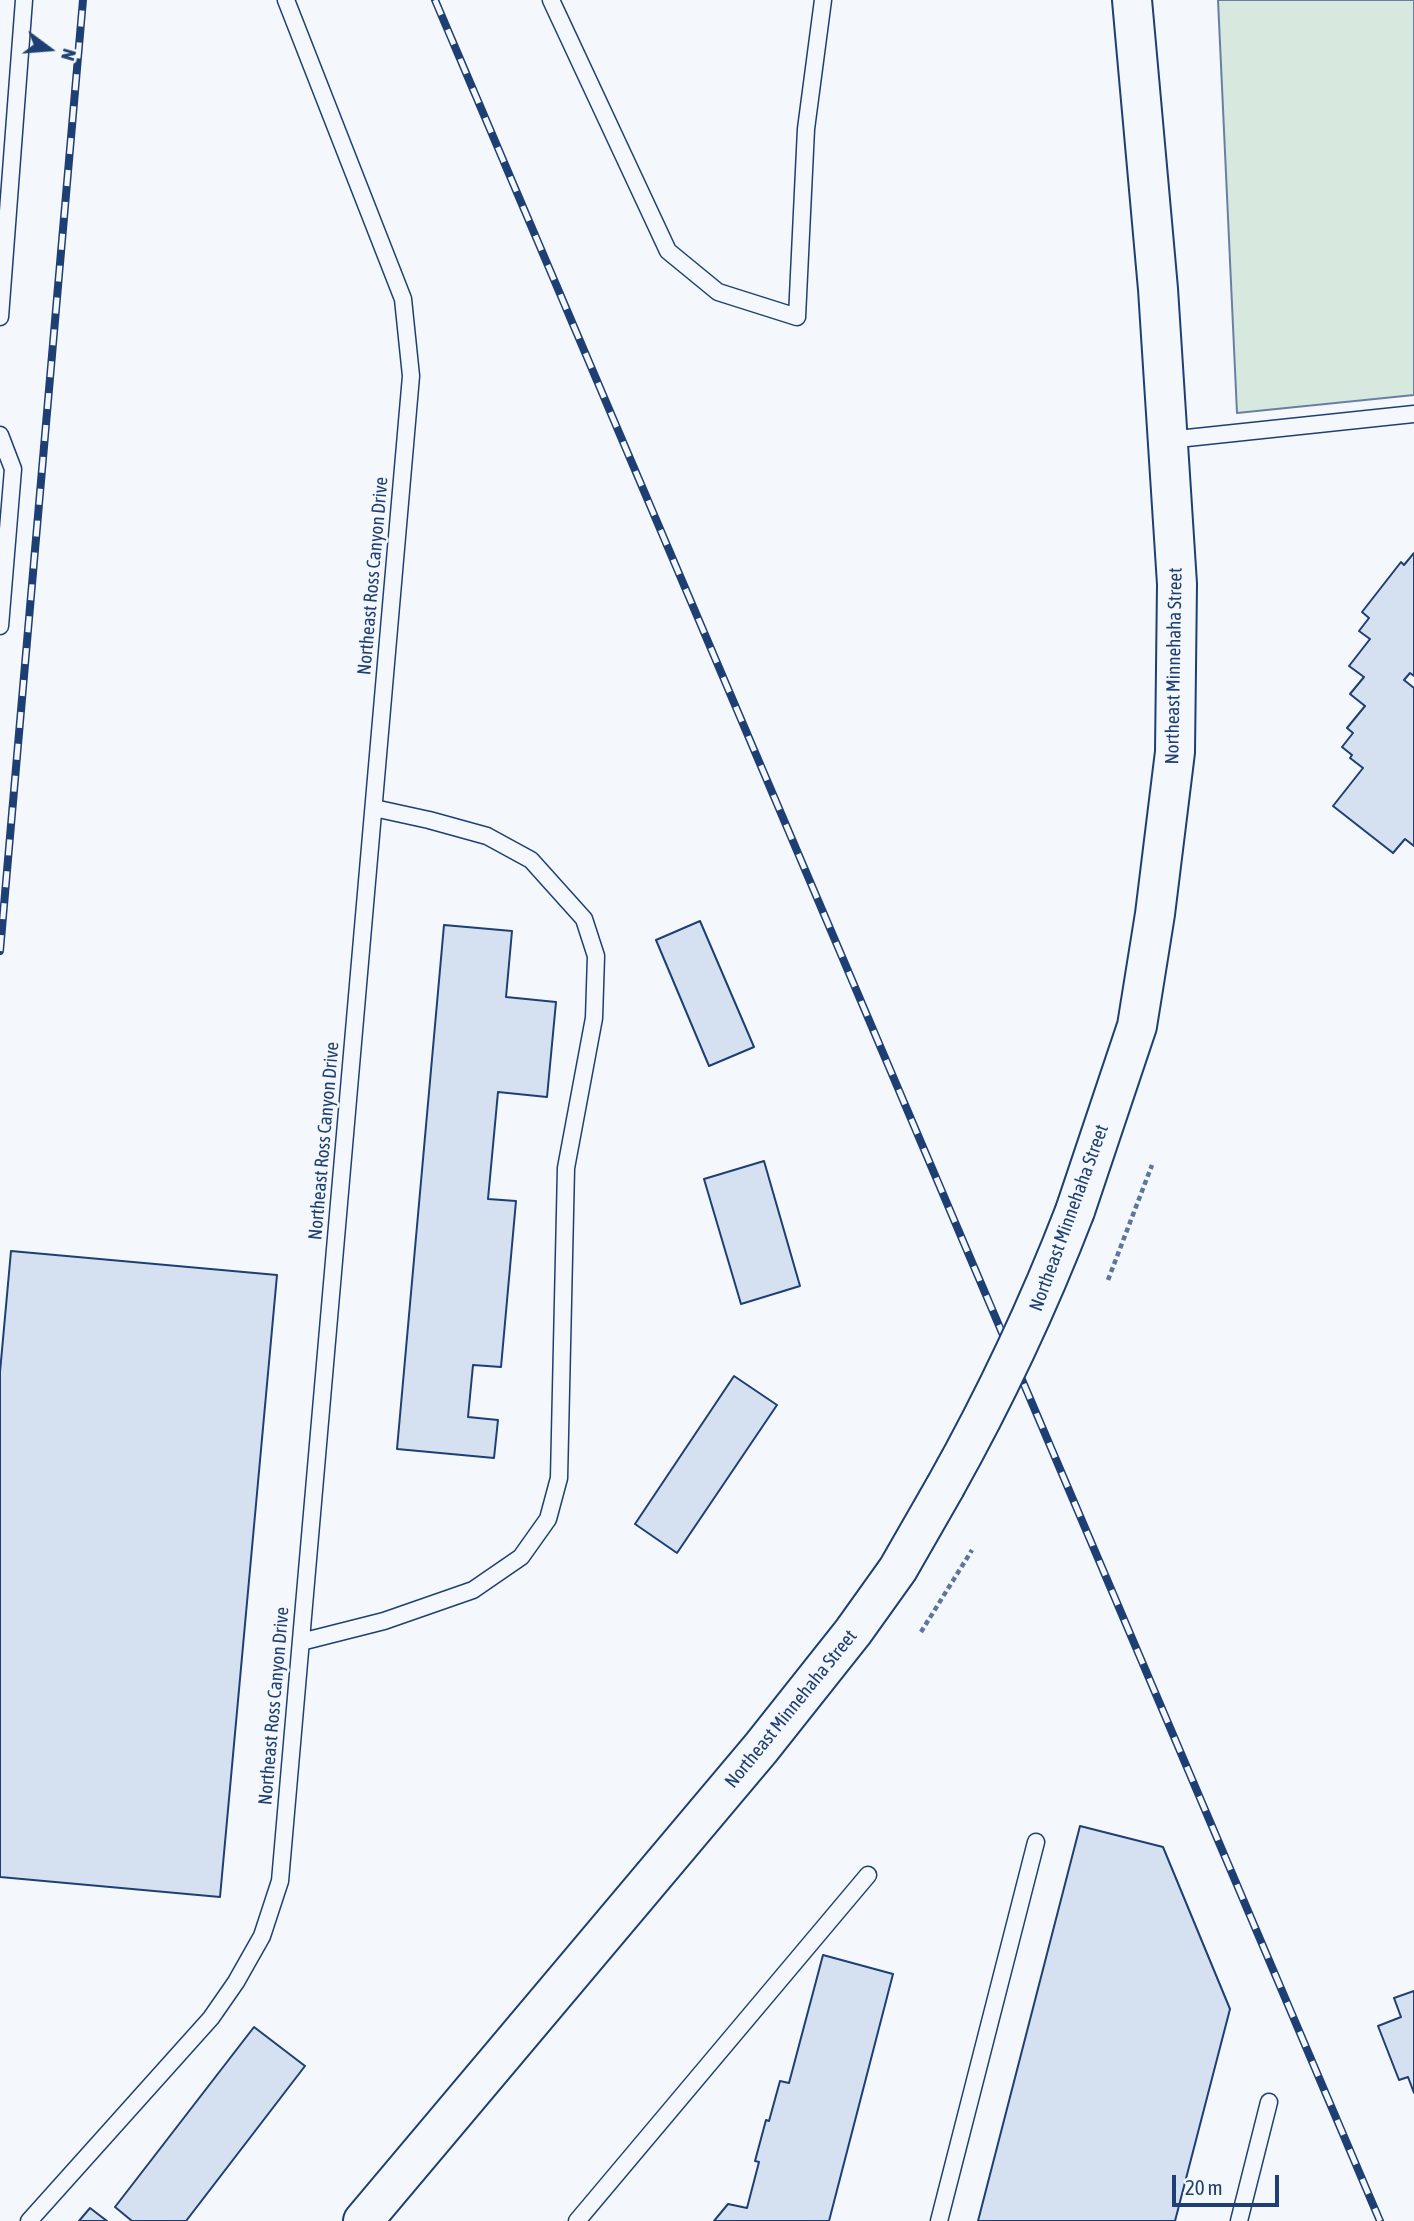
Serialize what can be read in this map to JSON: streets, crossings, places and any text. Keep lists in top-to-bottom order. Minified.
{"streets":{"main road":["Northeast Minnehaha Street"],"lane":["Northeast Ross Canyon Drive"]},"scale_bar":"20 m","north":"right"}
